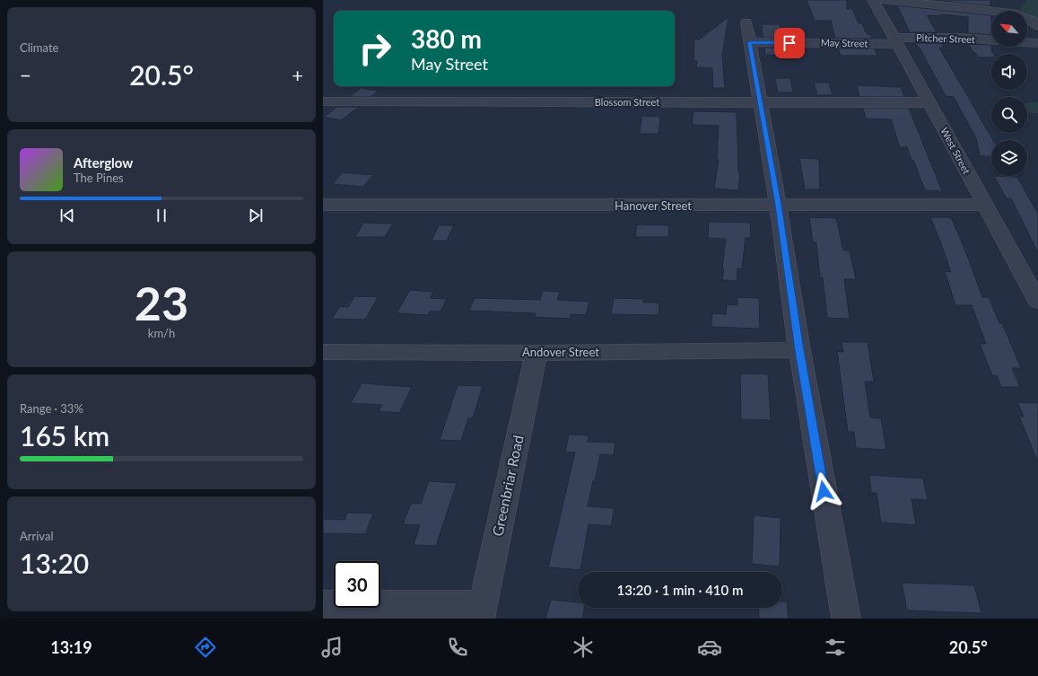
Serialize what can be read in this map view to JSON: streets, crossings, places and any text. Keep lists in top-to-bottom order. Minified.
{"streets":{"street":["Pitcher Street","May Street","Blossom Street","West Street","Hanover Street","Andover Street","Greenbriar Road"]},"crossings":[["Pitcher Street","May Street"],["Pitcher Street","West Street"],["May Street","West Street"],["Blossom Street","West Street"],["West Street","Hanover Street"],["Andover Street","Greenbriar Road"]],"north":"top left","page":{"tile":["Climate",["23","km/h"],["Range · 33%","165 km"],["Arrival","13:20"]],"turn":["380 m","May Street"],"heat":["−","20.5°","+"],"song":["Afterglow","The Pines"],"limit":"30","trip":"13:20 · 1 min · 410 m","tabs":["13:19","20.5°"]}}
